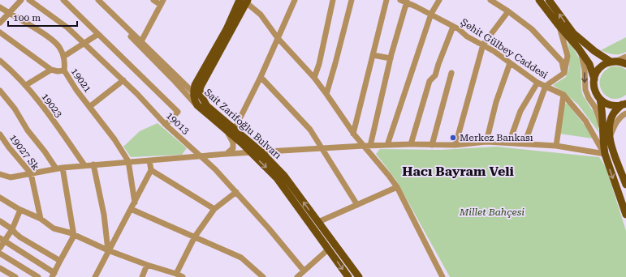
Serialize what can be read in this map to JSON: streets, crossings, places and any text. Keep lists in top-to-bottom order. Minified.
{"streets":{"main road":["Sait Zarifoğlu Bulvarı"],"street":["Şehit Gülbey Caddesi","19021","19023","19013","19027 Sk"]},"districts":["Hacı Bayram Veli"],"parks":["Millet Bahçesi"],"places":["Merkez Bankası"],"scale_bar":"100 m"}
